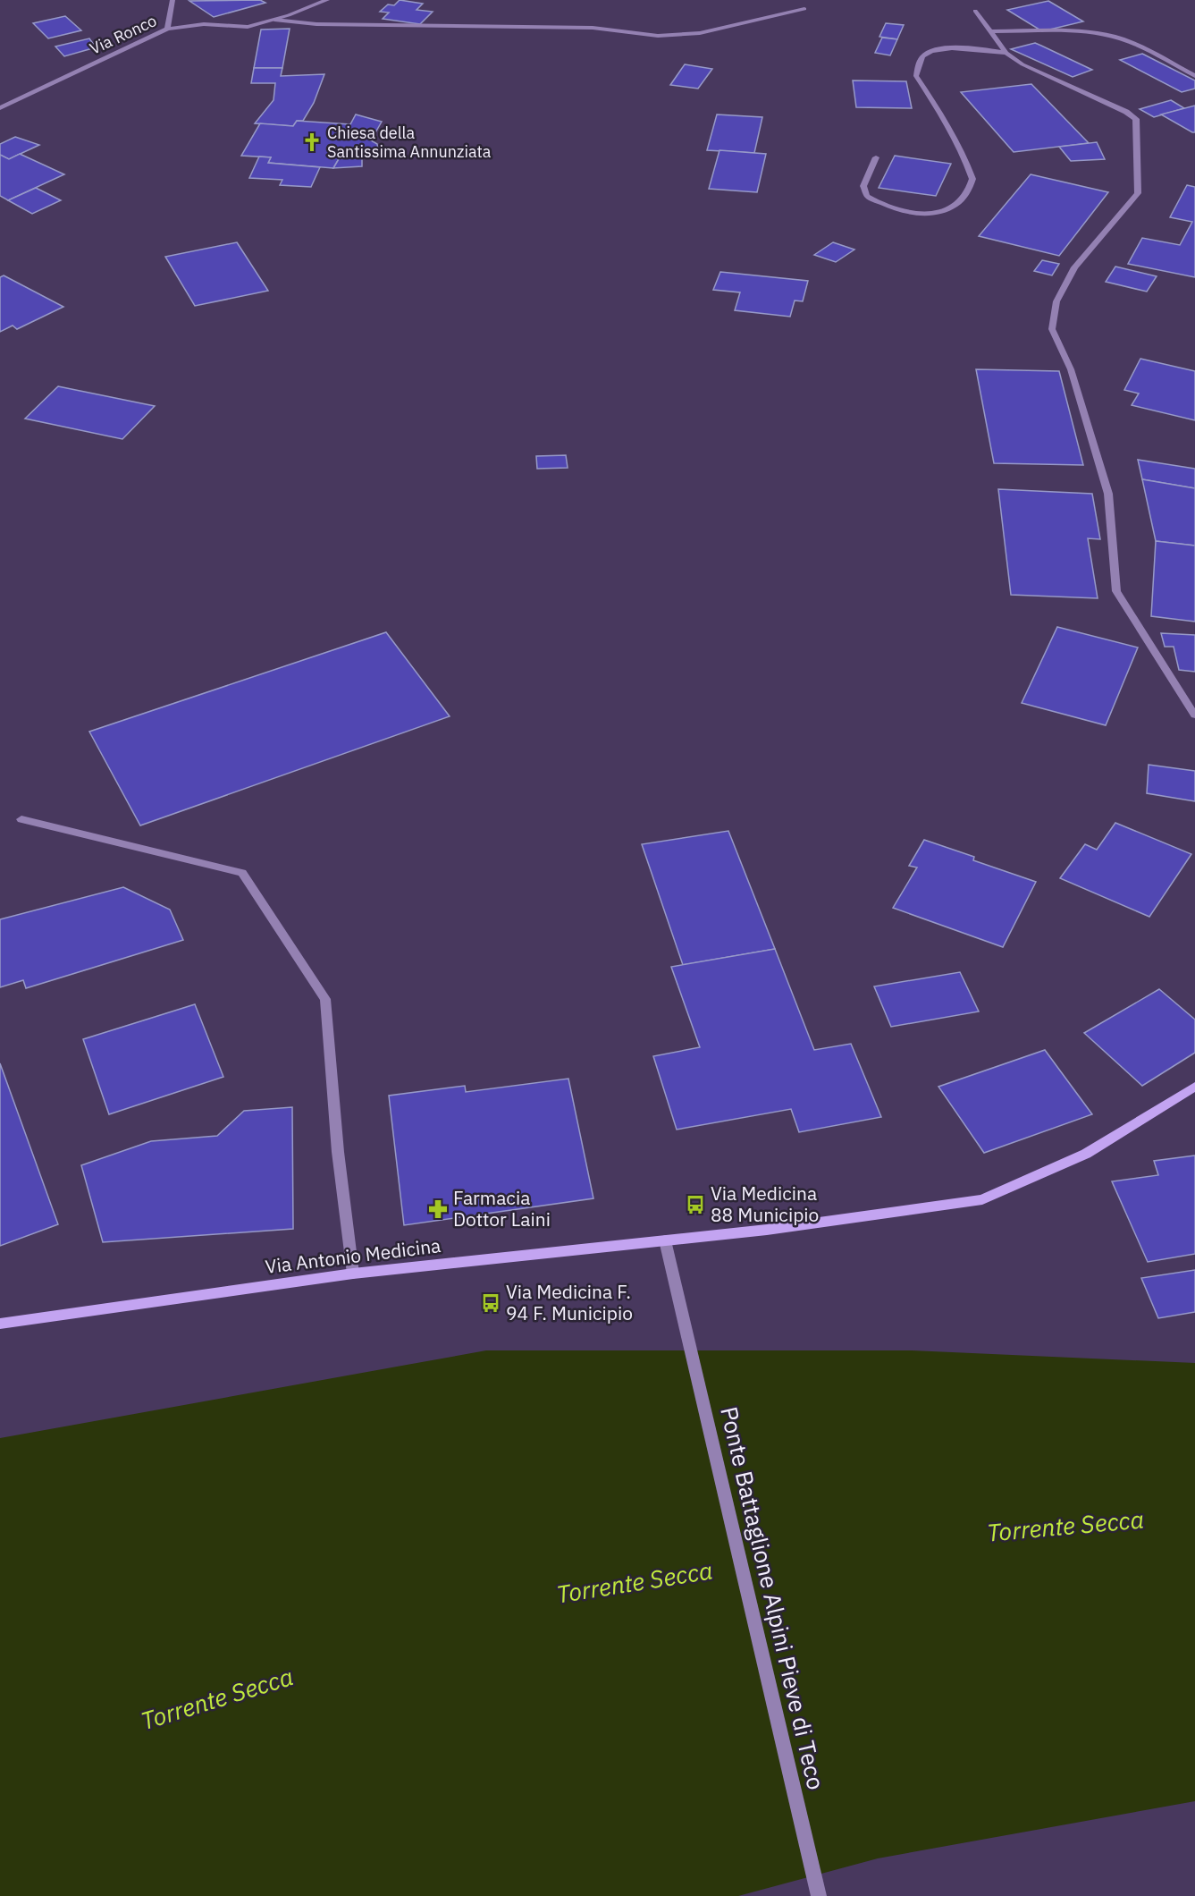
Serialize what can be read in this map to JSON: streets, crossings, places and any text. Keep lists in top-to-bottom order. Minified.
{"streets":{"main road":["Via Antonio Medicina"],"street":["Via Ronco","Ponte Battaglione Alpini Pieve di Teco"]},"crossings":[["Via Antonio Medicina","Ponte Battaglione Alpini Pieve di Teco"]],"water":["Torrente Secca"],"places":{"church":["Chiesa della Santissima Annunziata"],"bus stop":["Via Medicina 88 Municipio","Via Medicina F. 94 F. Municipio"],"pharmacy":["Farmacia Dottor Laini"]}}
